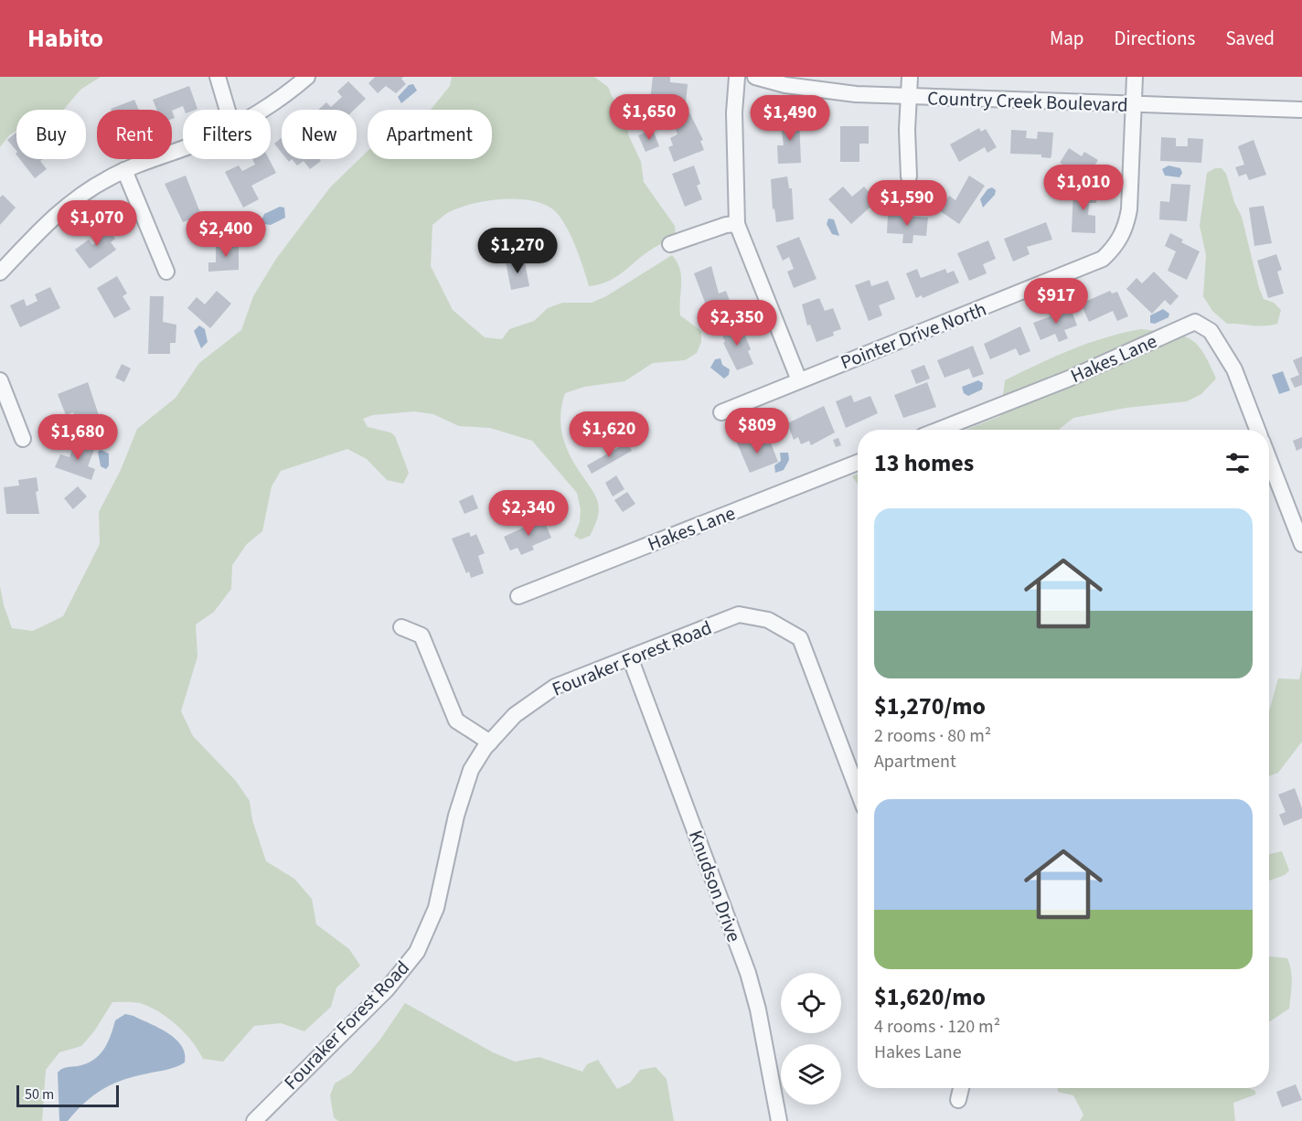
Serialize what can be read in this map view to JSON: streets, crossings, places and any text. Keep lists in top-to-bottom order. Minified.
{"streets":{"street":["Country Creek Boulevard","Pointer Drive North","Hakes Lane","Fouraker Forest Road","Knudson Drive"]},"crossings":[["Country Creek Boulevard","Pointer Drive North"],["Fouraker Forest Road","Knudson Drive"]],"scale_bar":"50 m","page":{"header":"Habito","nav":["Map","Directions","Saved"],"price":["$1,650","$1,490","$1,010","$1,590","$1,070","$2,400","$1,270","$917","$2,350","$809","$1,620","$1,680","$2,340"],"chip":["Buy","Rent","Filters","New","Apartment"],"heading":"13 homes","list":[{"name":"$1,270/mo","note":"2 rooms · 80 m² · Apartment"},{"name":"$1,620/mo","note":"4 rooms · 120 m² · Hakes Lane"}],"scale":"50 m"}}
